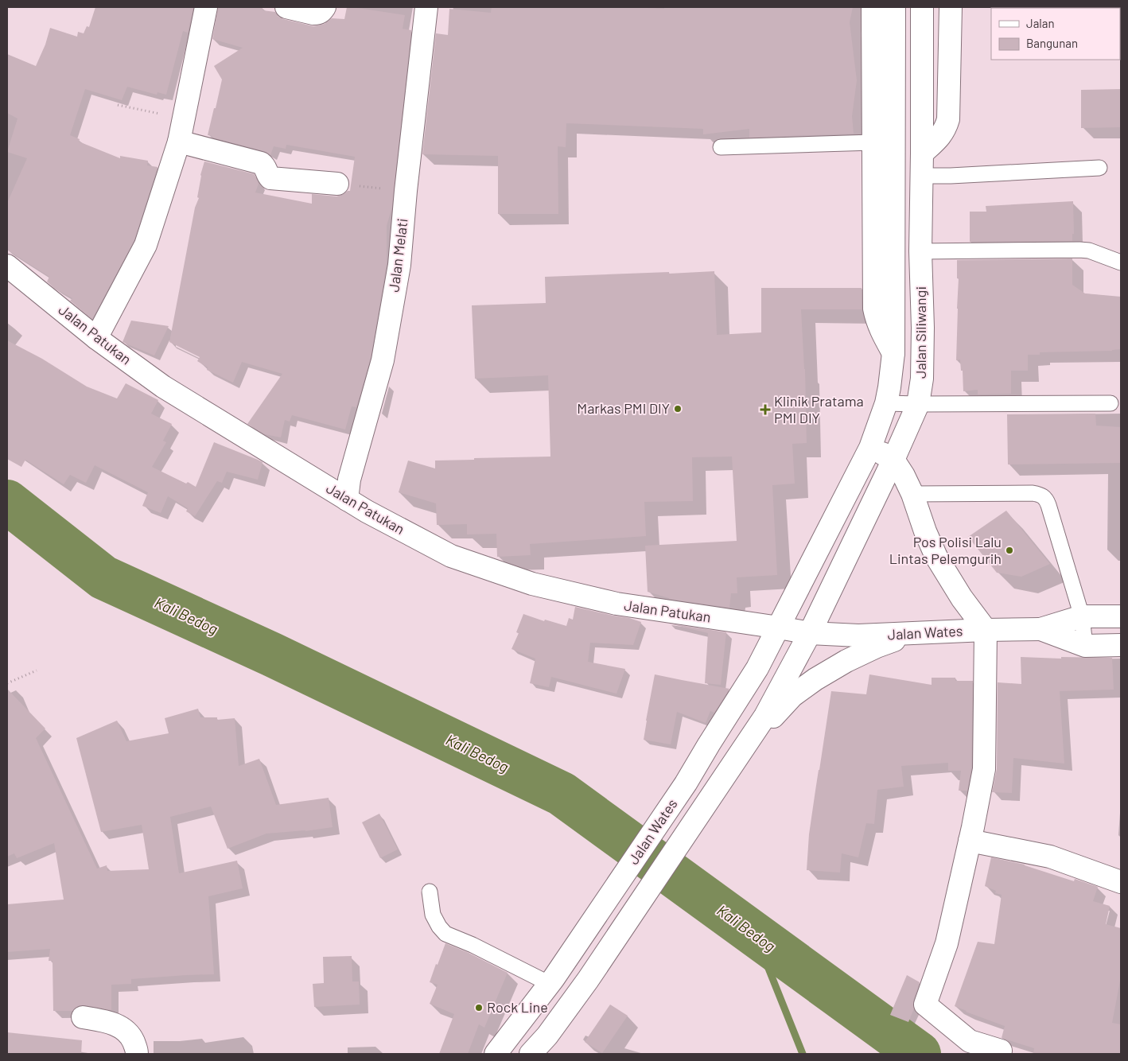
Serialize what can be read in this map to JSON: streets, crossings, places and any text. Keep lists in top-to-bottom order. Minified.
{"streets":{"main road":["Jalan Melati","Jalan Siliwangi","Jalan Patukan","Jalan Wates"]},"crossings":[["Jalan Melati","Jalan Patukan"],["Jalan Siliwangi","Jalan Patukan"],["Jalan Siliwangi","Jalan Wates"],["Jalan Patukan","Jalan Wates"]],"water":["Kali Bedog"],"places":{"other":["Markas PMI DIY","Pos Polisi Lalu Lintas Pelemgurih","Rock Line"],"health":["Klinik Pratama PMI DIY"]},"legend":["Jalan","Bangunan"]}
